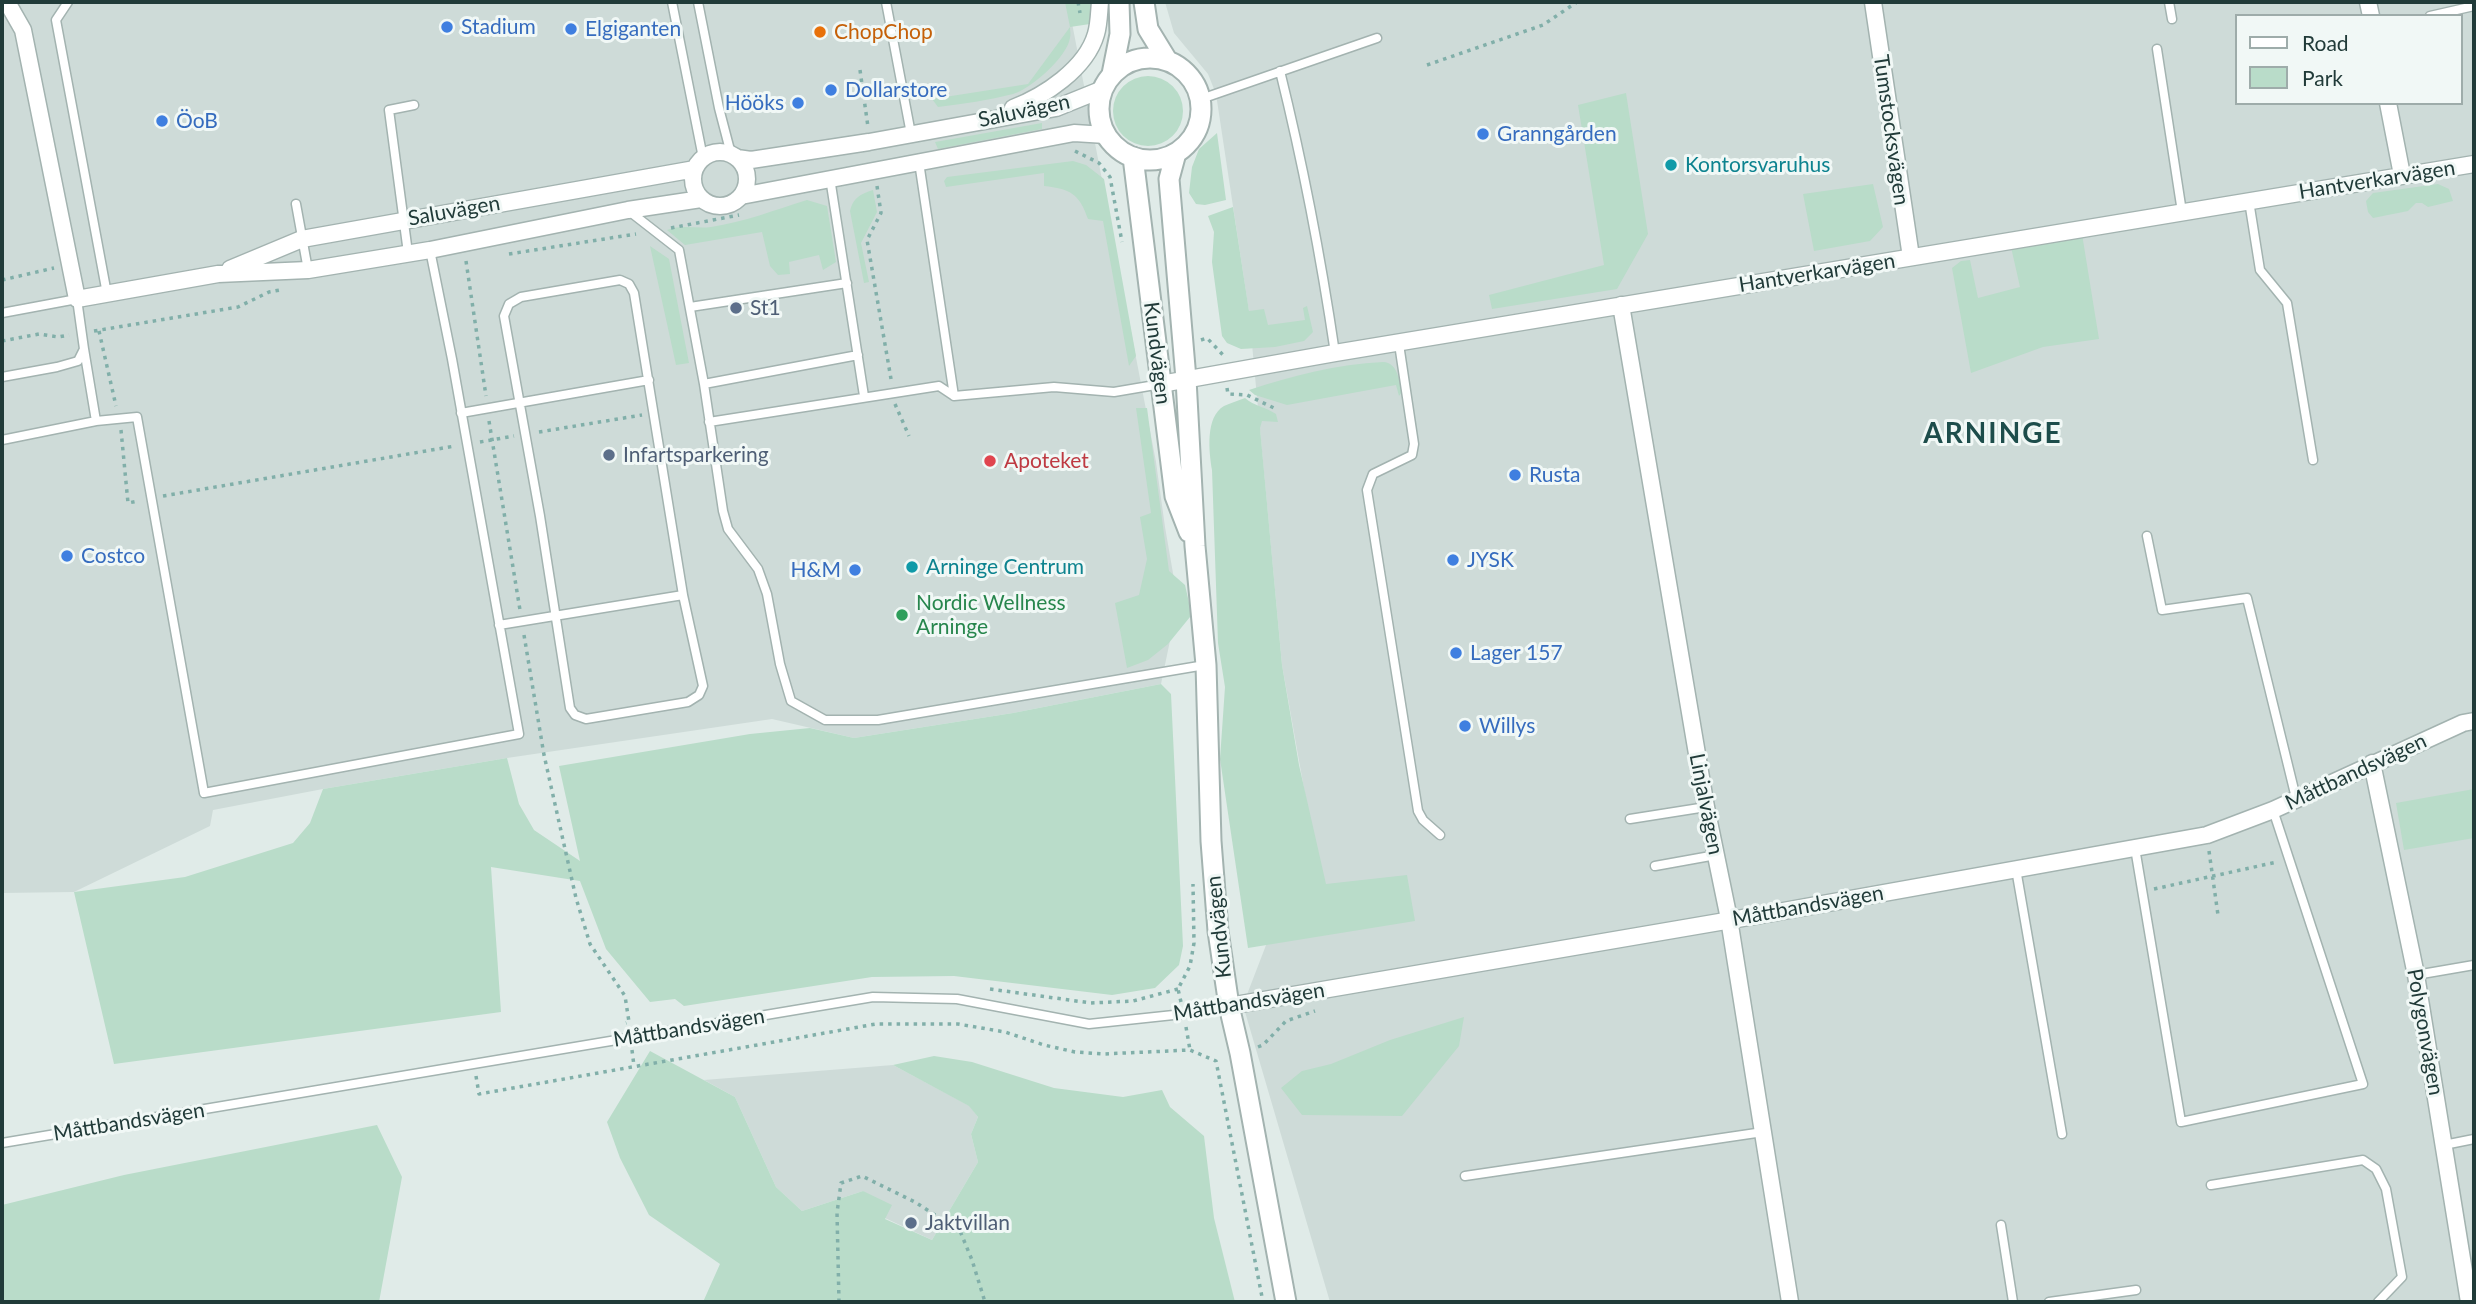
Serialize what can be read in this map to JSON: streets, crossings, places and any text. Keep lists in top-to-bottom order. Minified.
{"streets":{"street":["Saluvägen","Tumstocksvägen","Hantverkarvägen","Kundvägen","Måttbandsvägen","Linjalvägen","Polygonvägen"]},"crossings":[["Saluvägen","Kundvägen"],["Tumstocksvägen","Hantverkarvägen"],["Hantverkarvägen","Kundvägen"],["Hantverkarvägen","Linjalvägen"],["Kundvägen","Måttbandsvägen"],["Måttbandsvägen","Linjalvägen"],["Måttbandsvägen","Polygonvägen"]],"districts":["ARNINGE"],"places":["Stadium","Elgiganten","ChopChop","Dollarstore","Hööks","ÖoB","Granngården","Kontorsvaruhus","St1","Infartsparkering","Apoteket","Rusta","Costco","JYSK","Arninge Centrum","H&M","Nordic Wellness Arninge","Lager 157","Willys","Jaktvillan"],"legend":["Road","Park"]}
